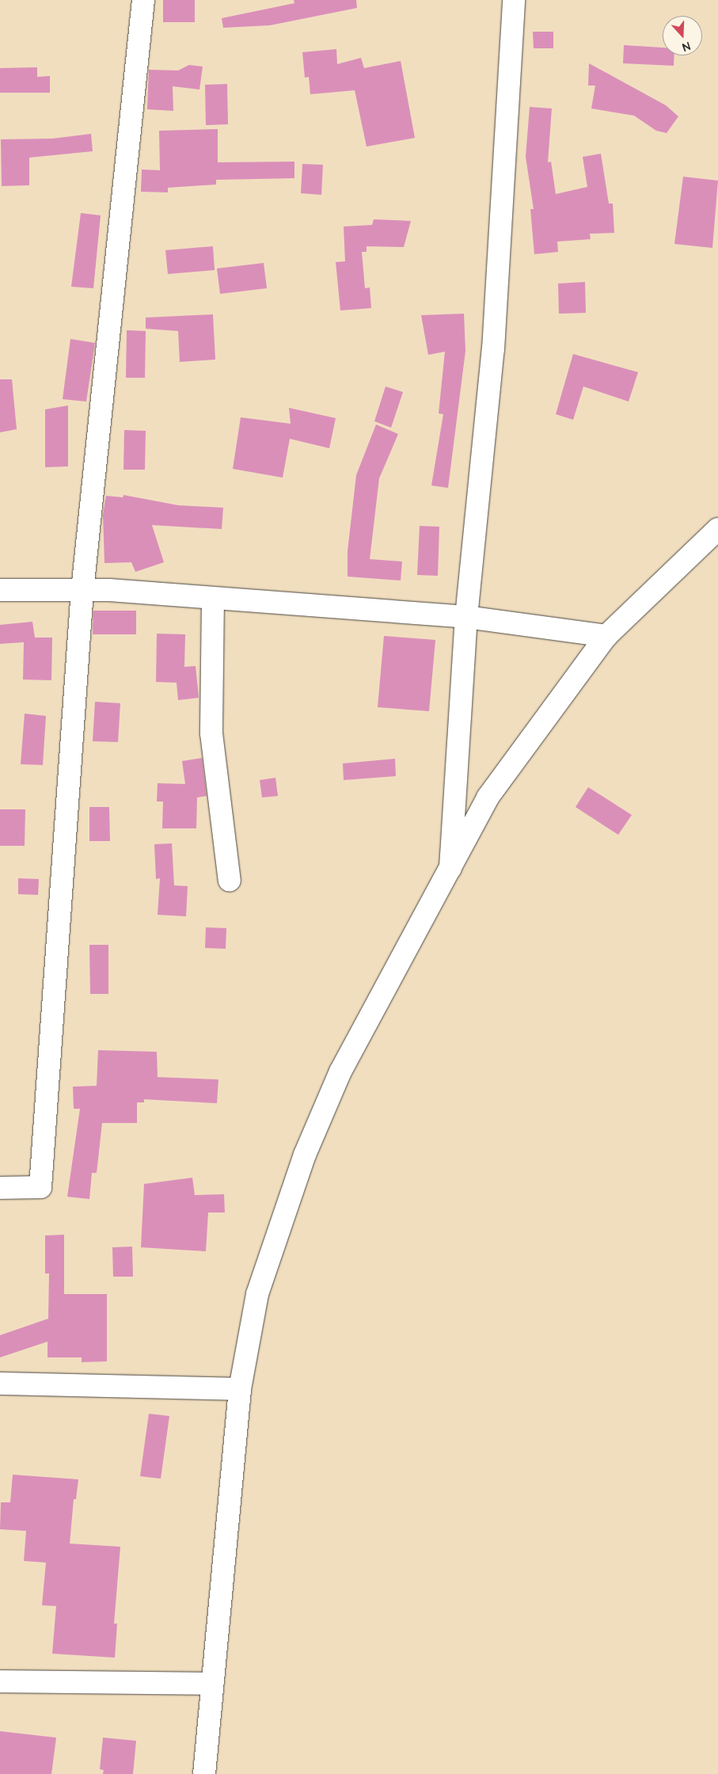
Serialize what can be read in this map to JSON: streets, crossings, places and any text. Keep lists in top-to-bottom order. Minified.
{"north":"bottom"}
